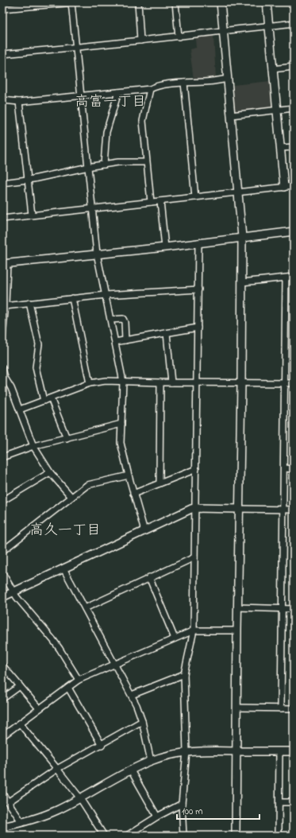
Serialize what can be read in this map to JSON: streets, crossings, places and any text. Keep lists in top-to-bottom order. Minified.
{"districts":["高富一丁目","高久一丁目"],"scale_bar":"100 m"}
